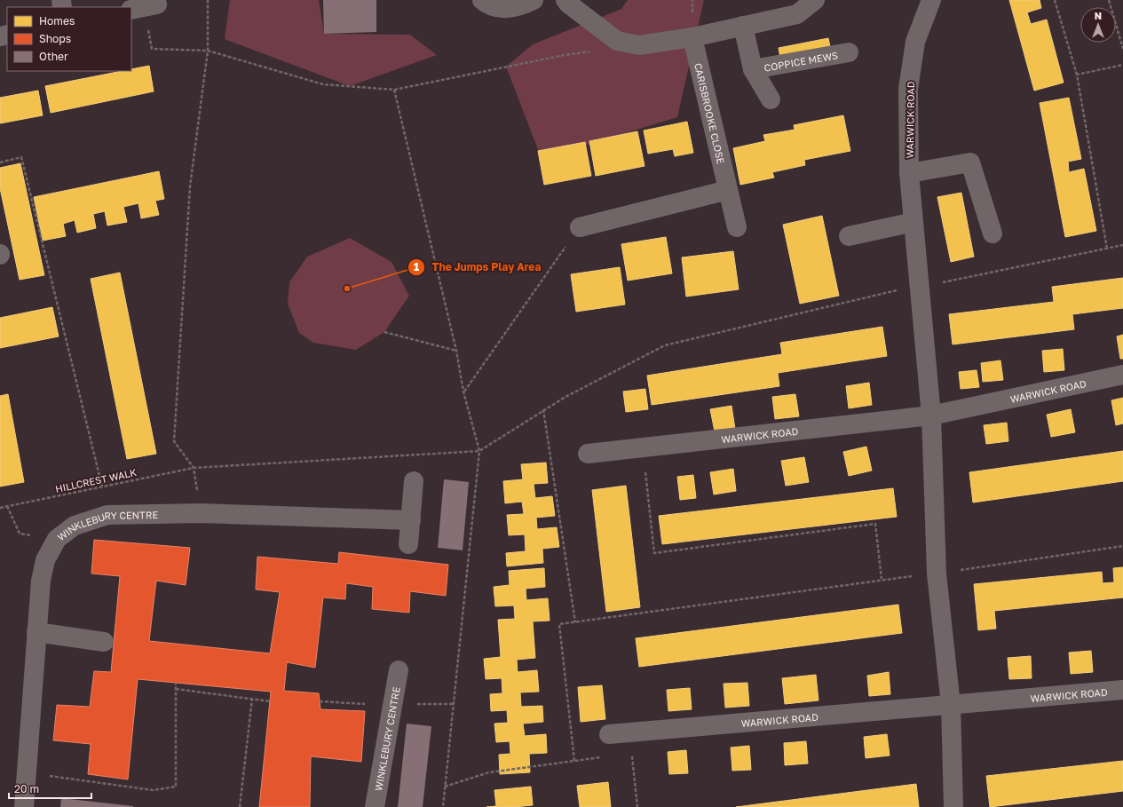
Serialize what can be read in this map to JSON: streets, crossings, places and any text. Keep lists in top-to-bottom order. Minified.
{"streets":{"street":["COPPICE MEWS","CARISBROOKE CLOSE","WARWICK ROAD","WINKLEBURY CENTRE"],"path":["HILLCREST WALK"]},"places":["The Jumps Play Area"],"legend":["Homes","Shops","Other"],"scale_bar":"20 m","north":"top"}
